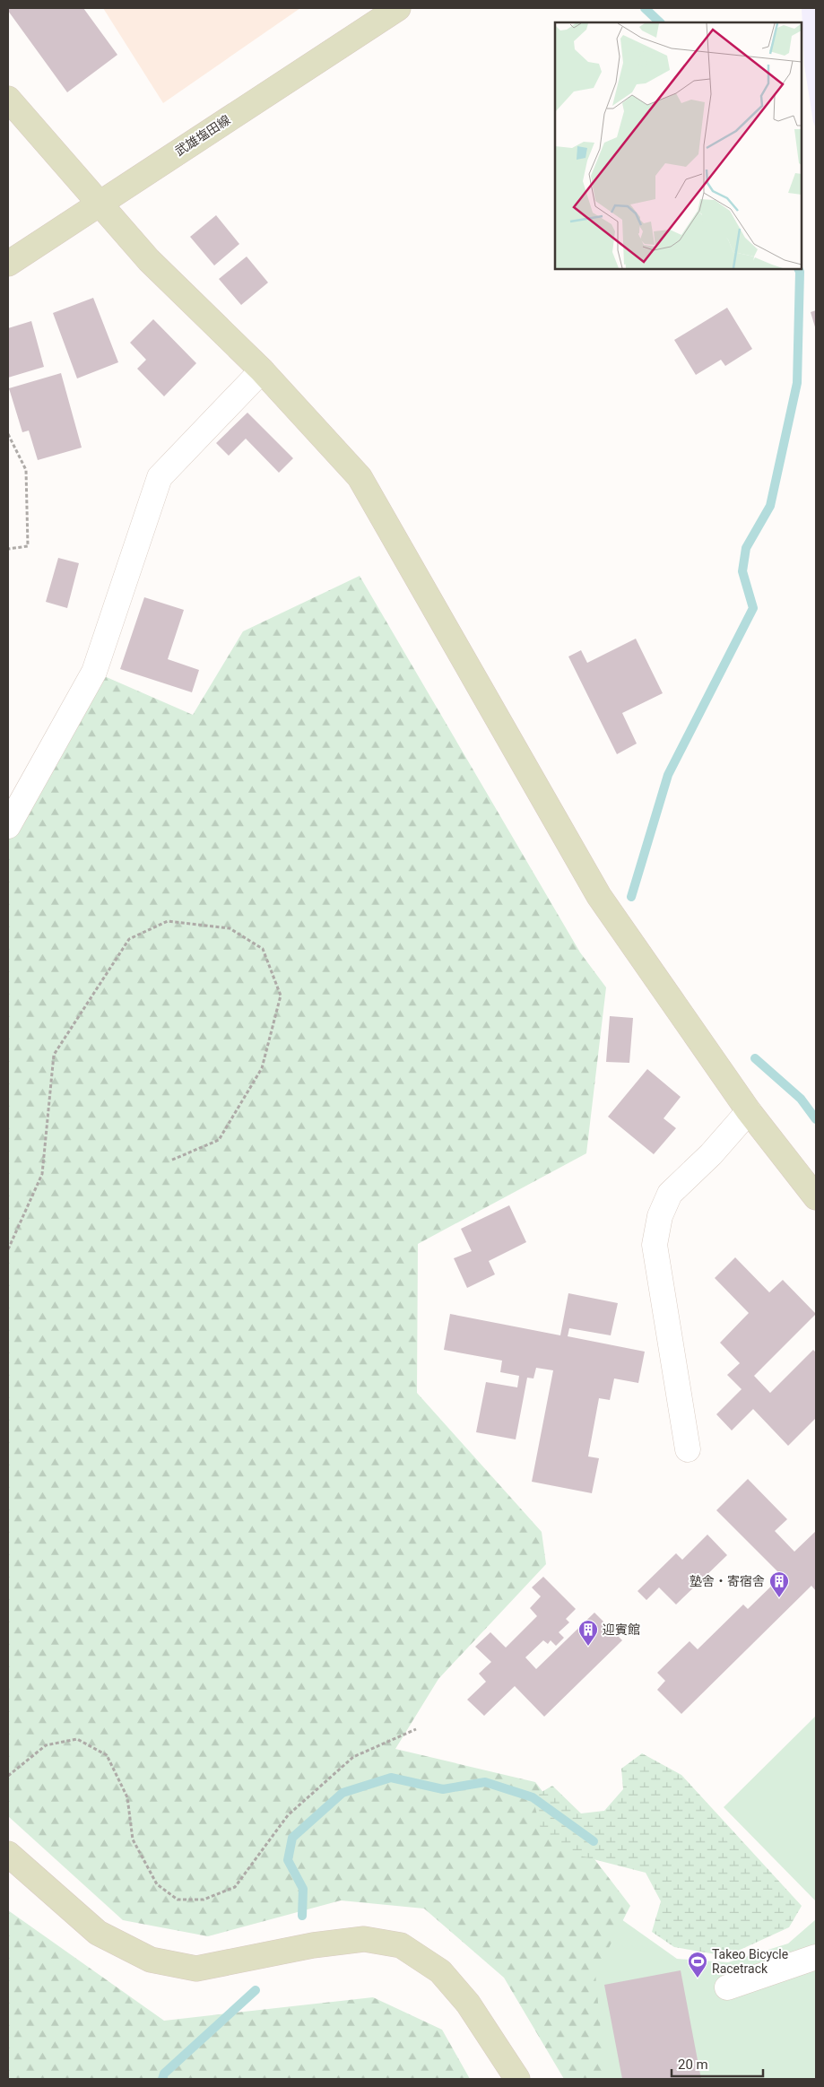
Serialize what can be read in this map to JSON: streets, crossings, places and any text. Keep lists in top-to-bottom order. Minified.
{"streets":{"street":["武雄塩田線"]},"places":{"building":["塾舎・寄宿舎","迎賓館"],"sports":["Takeo Bicycle Racetrack"]},"scale_bar":"20 m"}
